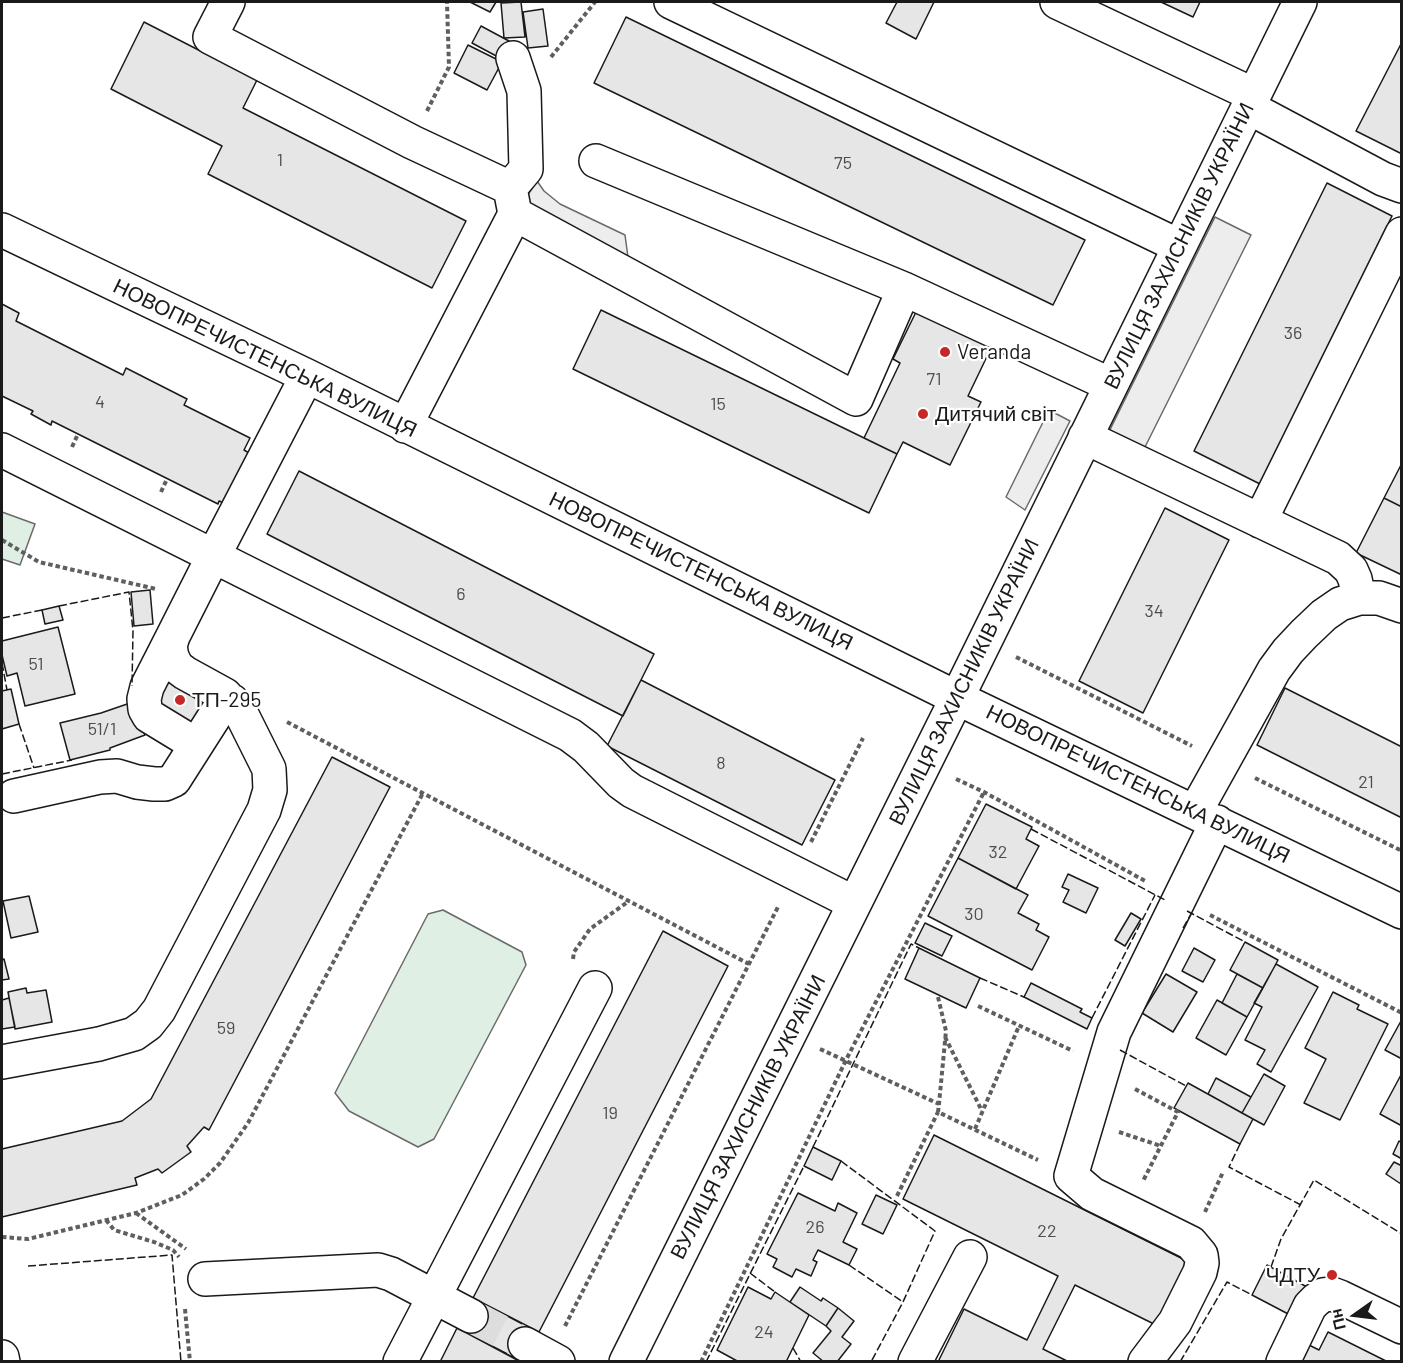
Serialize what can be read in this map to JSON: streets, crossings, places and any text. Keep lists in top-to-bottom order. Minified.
{"streets":{"street":["ВУЛИЦЯ ЗАХИСНИКІВ УКРАЇНИ","НОВОПРЕЧИСТЕНСЬКА ВУЛИЦЯ"]},"crossings":[["ВУЛИЦЯ ЗАХИСНИКІВ УКРАЇНИ","НОВОПРЕЧИСТЕНСЬКА ВУЛИЦЯ"]],"places":["Veranda","Дитячий світ","ТП-295","ЧДТУ"],"house_numbers":["1","75","36","71","4","15","6","34","51","51/1","8","21","32","30","59","19","26","22","24"],"north":"left"}
